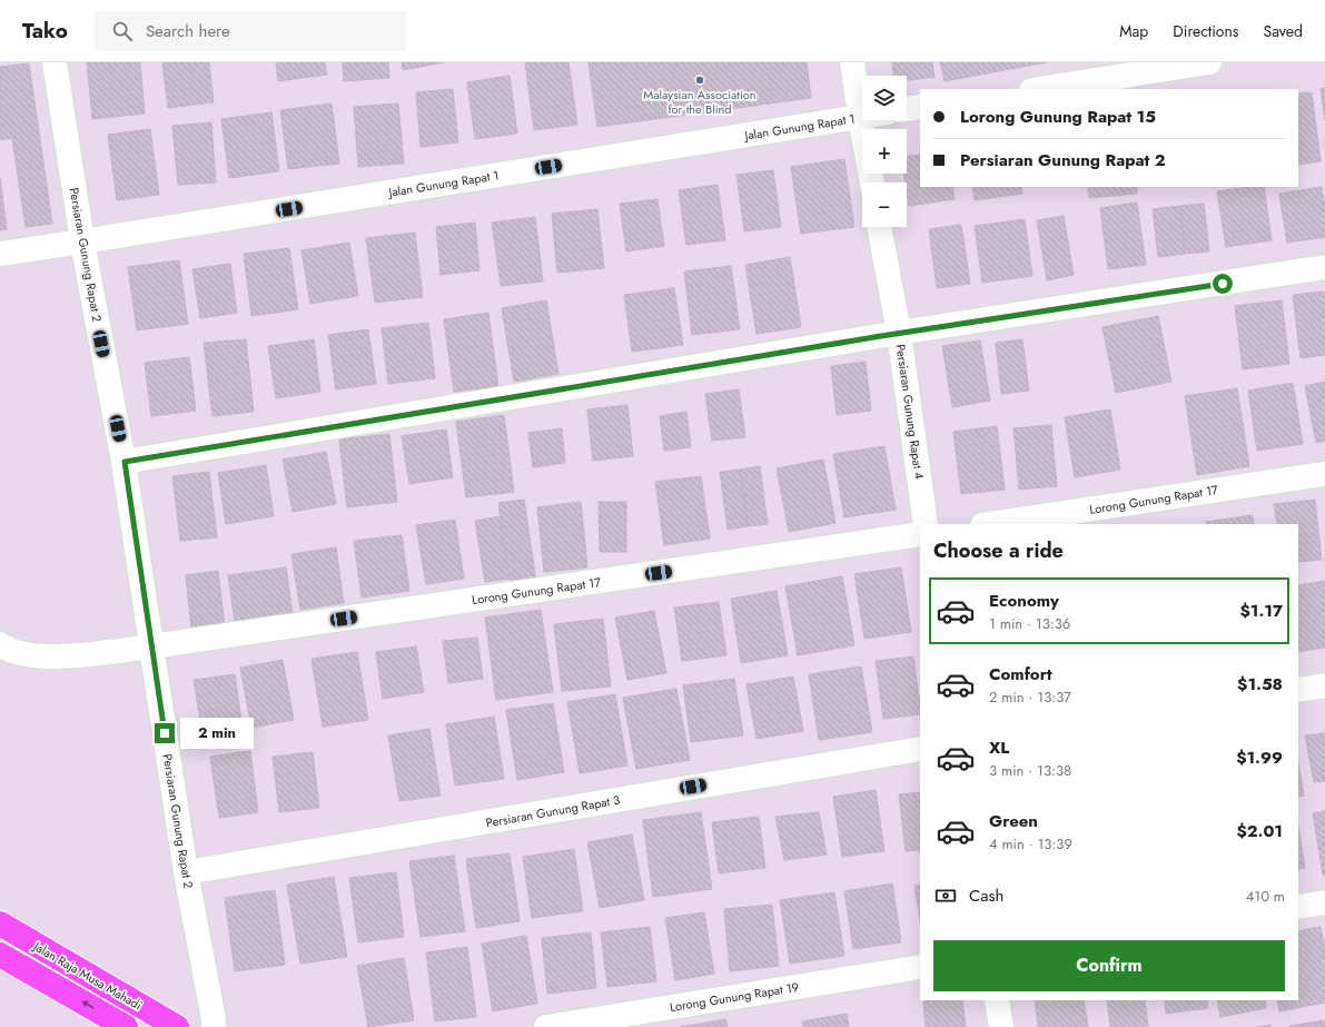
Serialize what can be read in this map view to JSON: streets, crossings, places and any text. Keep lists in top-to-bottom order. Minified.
{"streets":{"main road":["Jalan Raja Musa Mahadi"],"street":["Jalan Gunung Rapat 1","Persiaran Gunung Rapat 2","Persiaran Gunung Rapat 4","Lorong Gunung Rapat 17","Persiaran Gunung Rapat 3","Lorong Gunung Rapat 19"]},"crossings":[["Jalan Gunung Rapat 1","Persiaran Gunung Rapat 2"],["Persiaran Gunung Rapat 2","Lorong Gunung Rapat 17"],["Persiaran Gunung Rapat 2","Persiaran Gunung Rapat 3"]],"places":["Malaysian Association for the Blind"],"page":{"header":"Tako","search":"Search here","nav":["Map","Directions","Saved"],"map_buttons":["+","−"],"banner":["Lorong Gunung Rapat 15","Persiaran Gunung Rapat 2"],"heading":"Choose a ride","list":[{"name":"Economy","note":"1 min · 13:36","value":"$1.17"},{"name":"Comfort","note":"2 min · 13:37","value":"$1.58"},{"name":"XL","note":"3 min · 13:38","value":"$1.99"},{"name":"Green","note":"4 min · 13:39","value":"$2.01"}],"bubble":"2 min","pay":["Cash","410 m"],"buttons":"Confirm"}}
